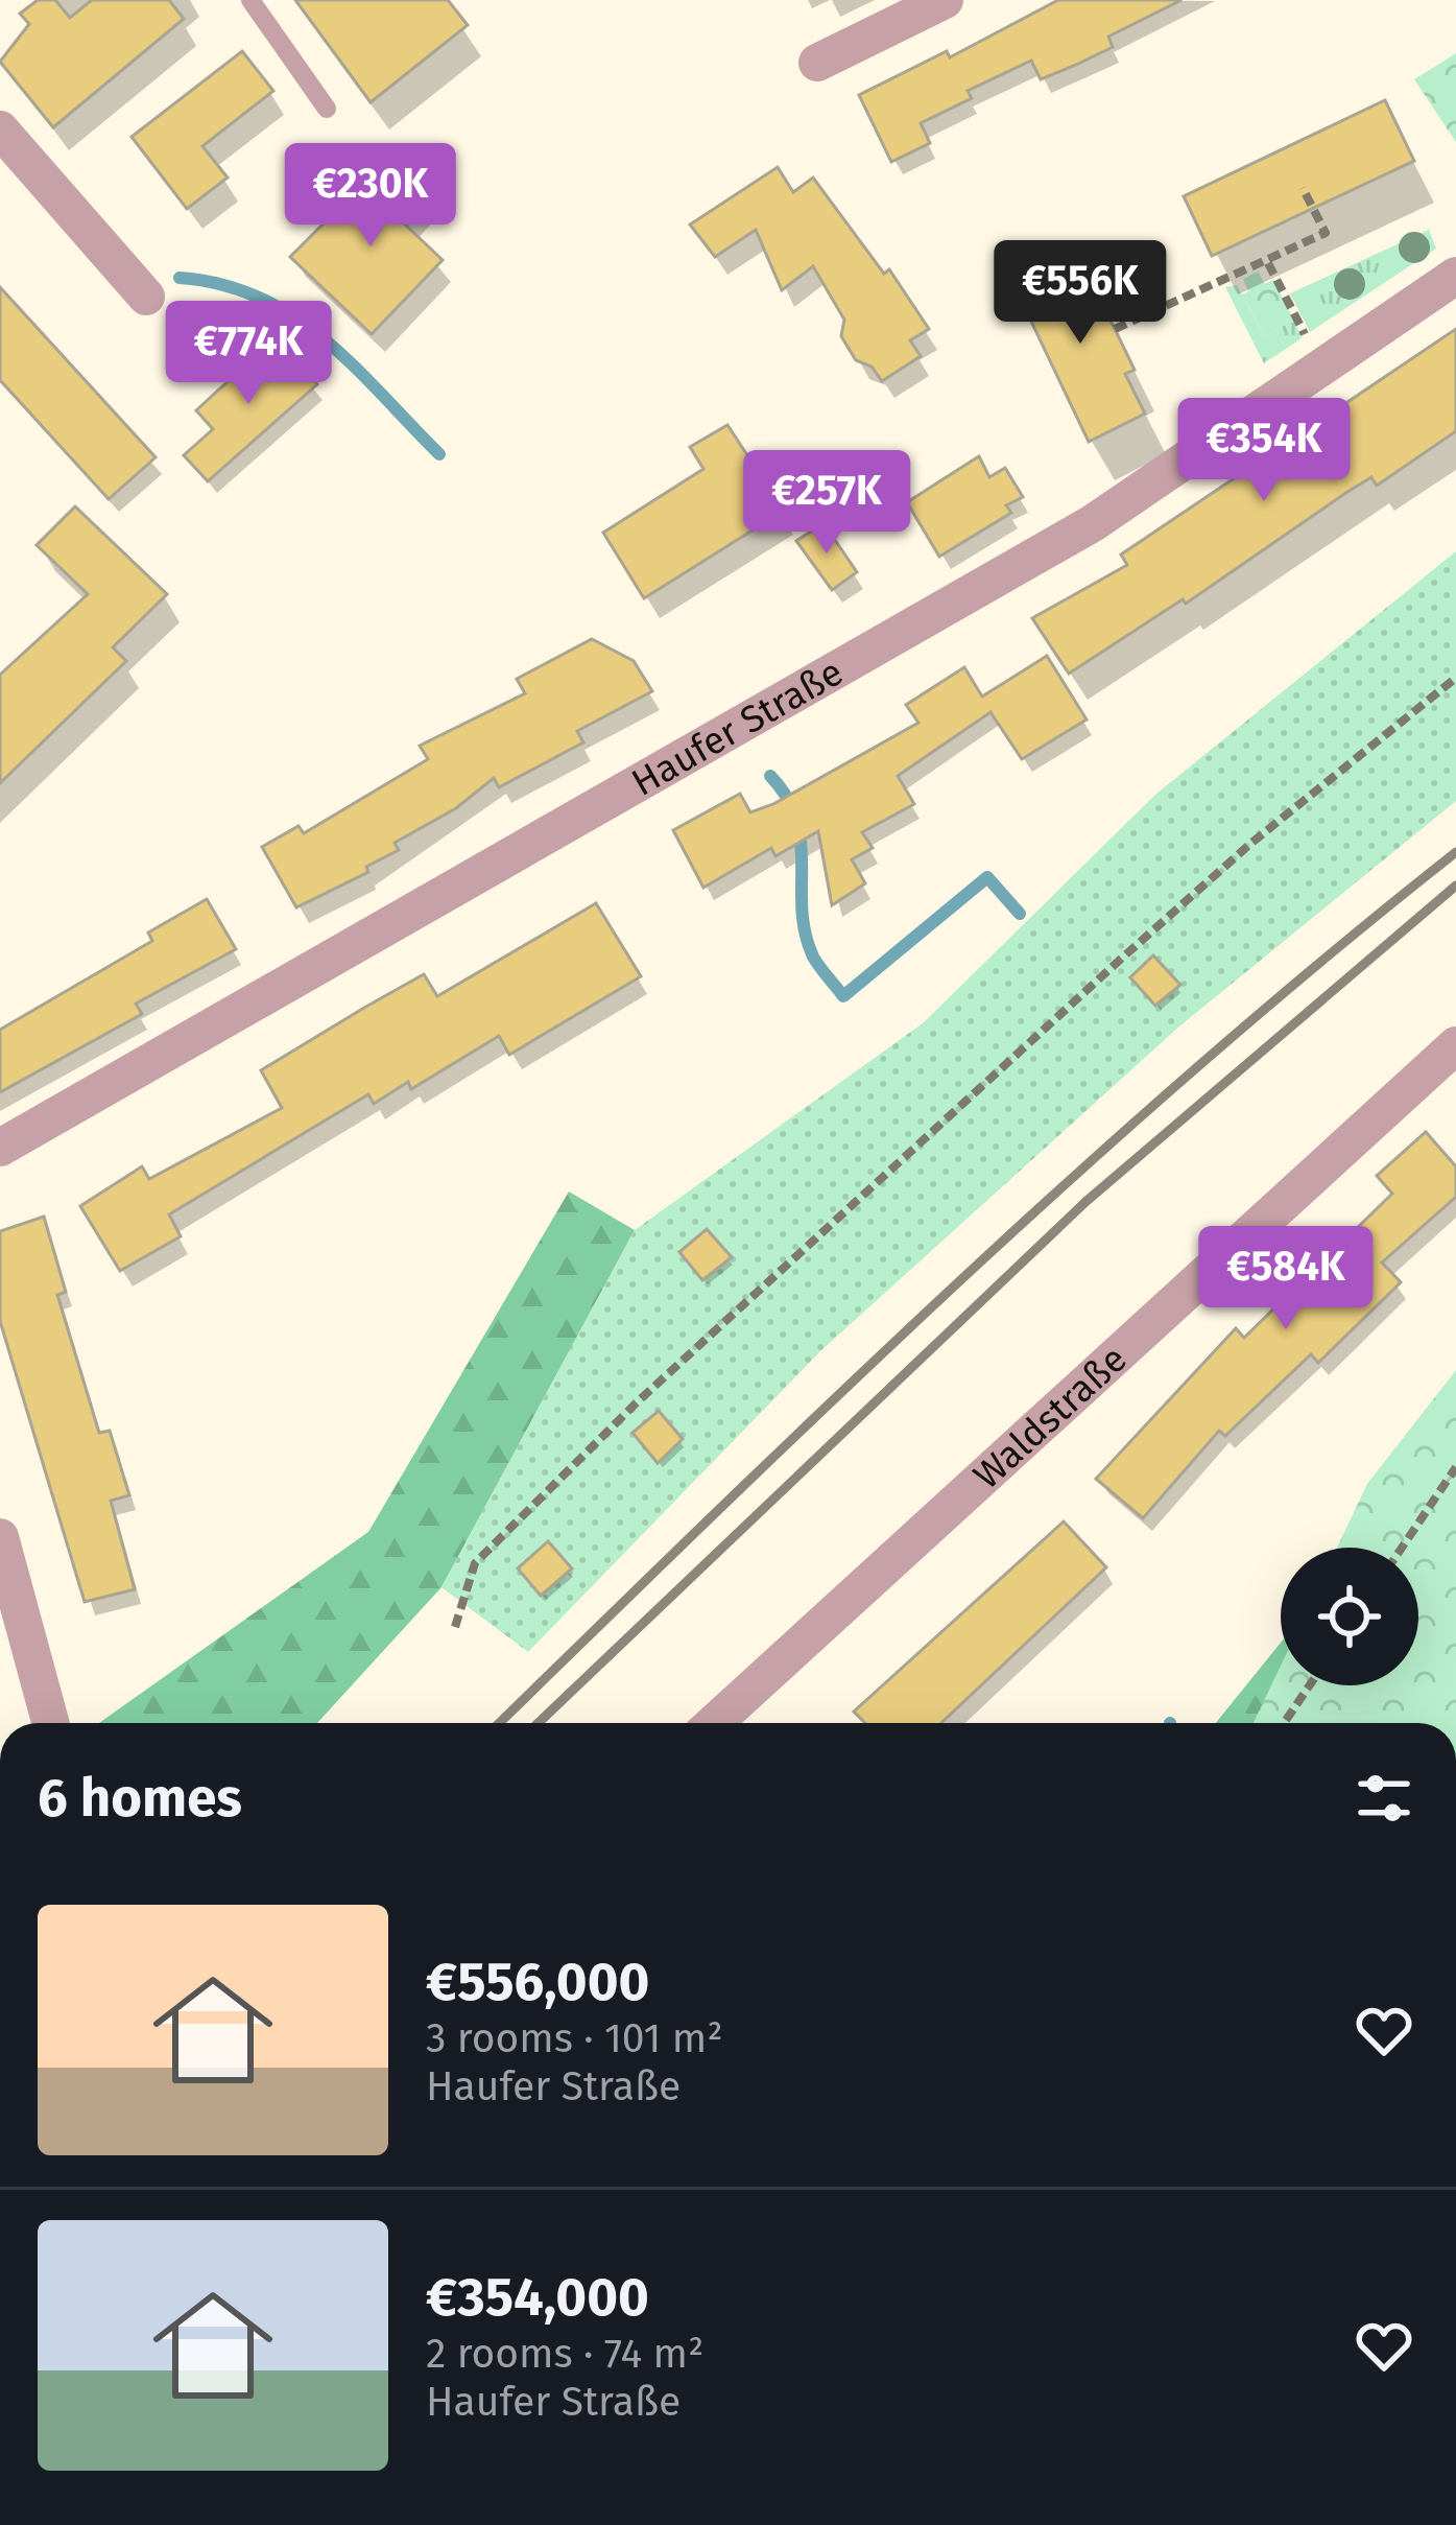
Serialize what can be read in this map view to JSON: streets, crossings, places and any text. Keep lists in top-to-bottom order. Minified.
{"streets":{"street":["Haufer Straße","Waldstraße"]},"page":{"price":["€230K","€556K","€774K","€354K","€257K","€584K"],"heading":"6 homes","list":[{"name":"€556,000","note":"3 rooms · 101 m² · Haufer Straße"},{"name":"€354,000","note":"2 rooms · 74 m² · Haufer Straße"}]}}
